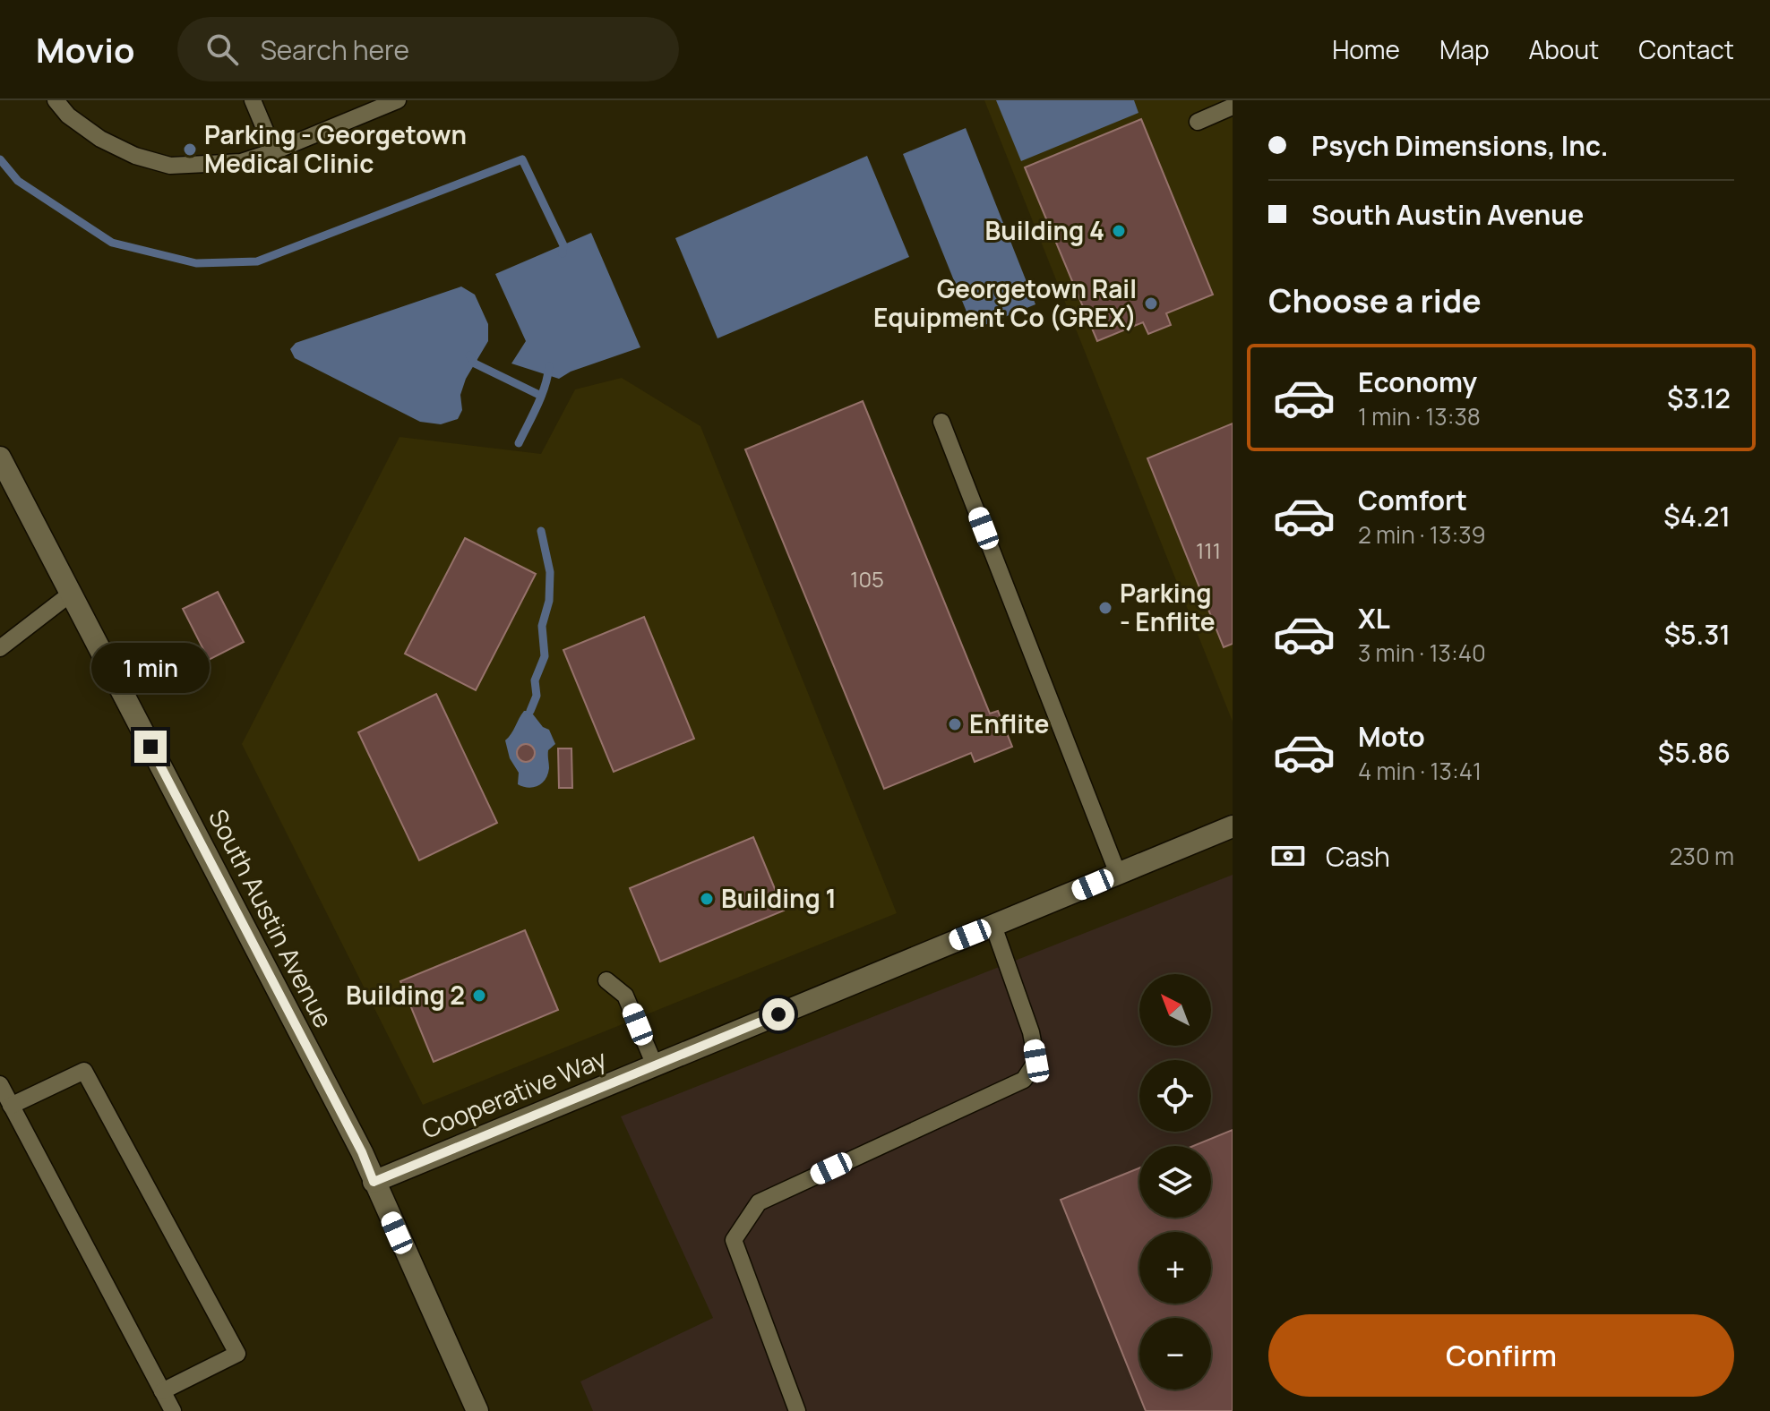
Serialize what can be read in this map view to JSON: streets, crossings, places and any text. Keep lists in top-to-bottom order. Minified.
{"streets":{"main road":["South Austin Avenue","Cooperative Way"]},"crossings":[["South Austin Avenue","Cooperative Way"]],"places":["Parking - Georgetown Medical Clinic","Building 4","Georgetown Rail Equipment Co (GREX)","Parking - Enflite","Enflite","Building 1","Building 2"],"house_numbers":["111","105"],"north":"top left","page":{"header":"Movio","search":"Search here","nav":["Home","Map","About","Contact"],"banner":["Psych Dimensions, Inc.","South Austin Avenue"],"heading":"Choose a ride","list":[{"name":"Economy","note":"1 min · 13:38","value":"$3.12"},{"name":"Comfort","note":"2 min · 13:39","value":"$4.21"},{"name":"XL","note":"3 min · 13:40","value":"$5.31"},{"name":"Moto","note":"4 min · 13:41","value":"$5.86"}],"bubble":"1 min","pay":["Cash","230 m"],"map_buttons":["+","−"],"buttons":"Confirm"}}
